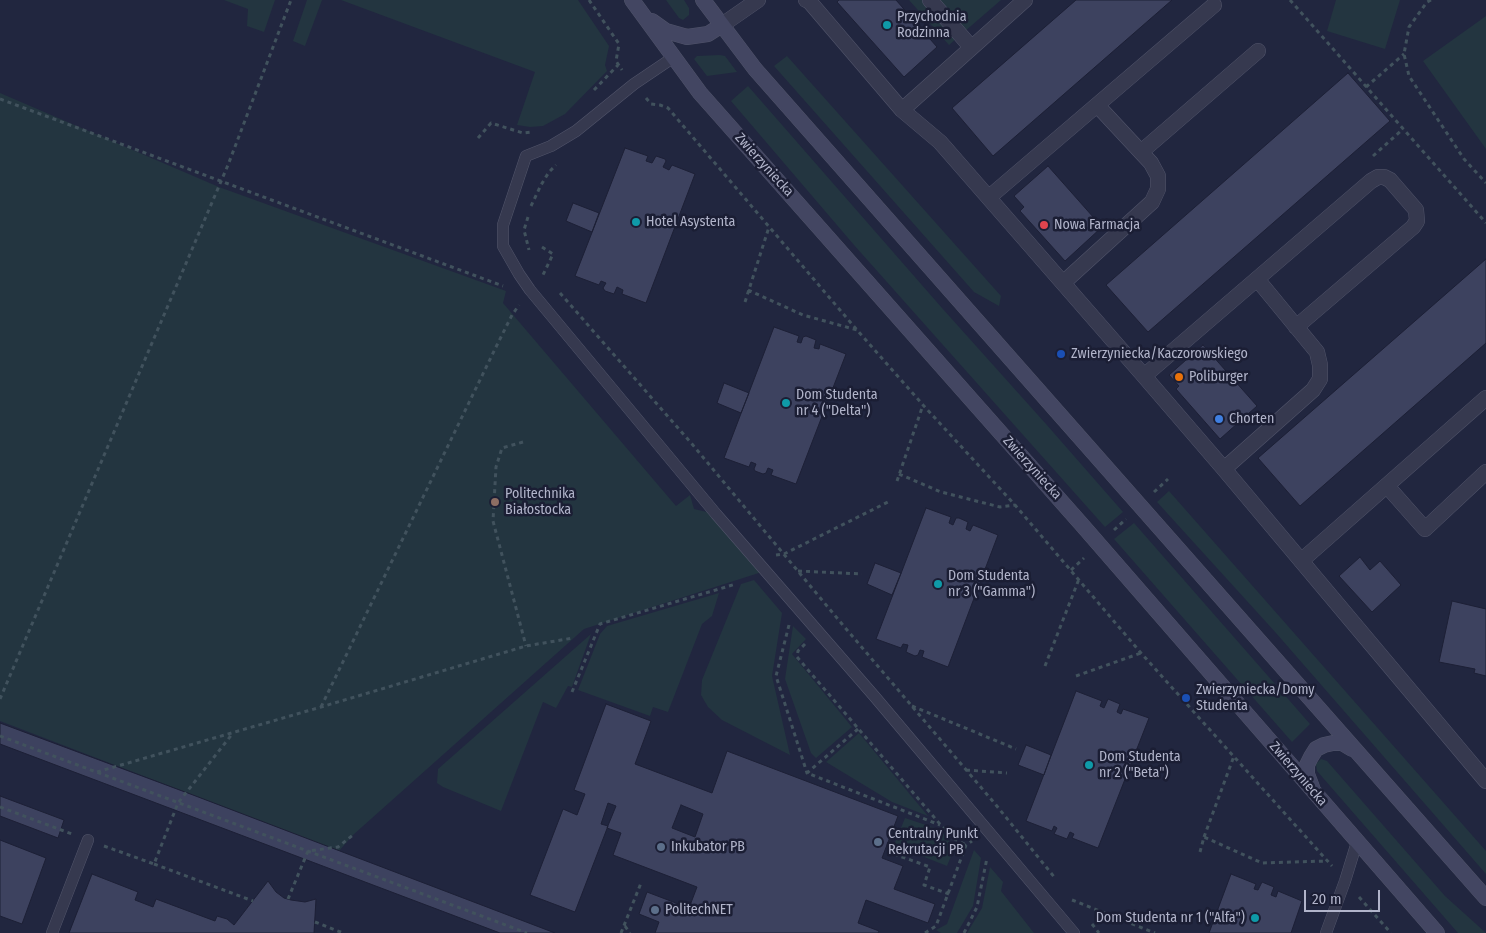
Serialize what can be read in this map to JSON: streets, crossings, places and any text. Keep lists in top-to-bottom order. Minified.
{"streets":{"main road":["Zwierzyniecka"]},"places":["Przychodnia Rodzinna","Hotel Asystenta","Nowa Farmacja","Zwierzyniecka/Kaczorowskiego","Poliburger","Dom Studenta nr 4 (\"Delta\")","Chorten","Politechnika Białostocka","Dom Studenta nr 3 (\"Gamma\")","Zwierzyniecka/Domy Studenta","Dom Studenta nr 2 (\"Beta\")","Centralny Punkt Rekrutacji PB","Inkubator PB","PolitechNET","Dom Studenta nr 1 (\"Alfa\")"],"scale_bar":"20 m"}
